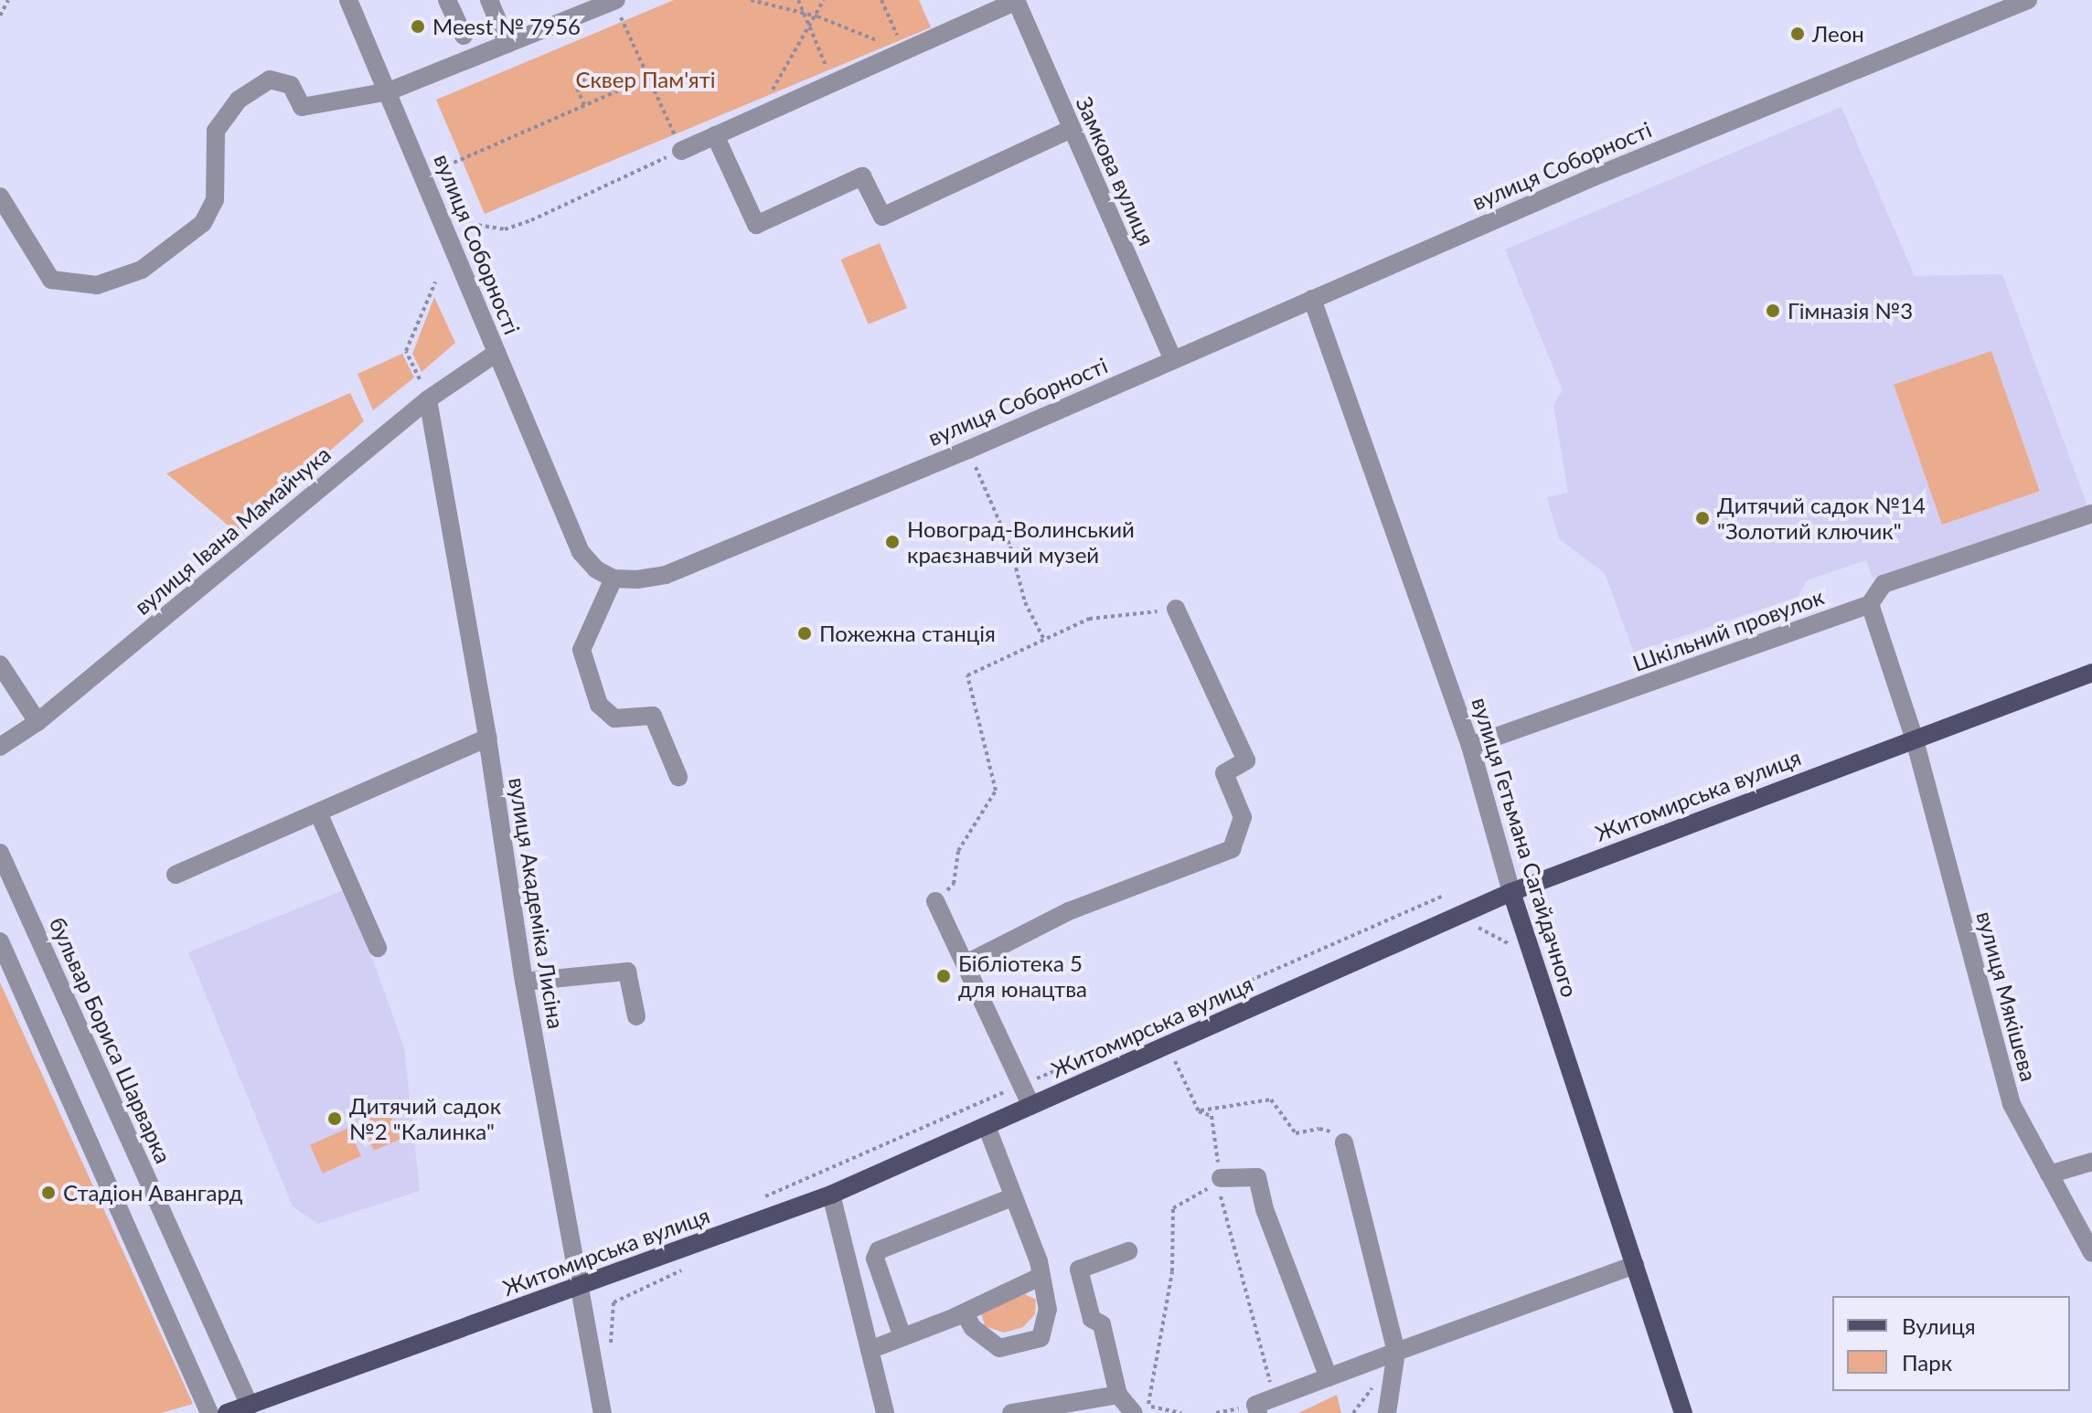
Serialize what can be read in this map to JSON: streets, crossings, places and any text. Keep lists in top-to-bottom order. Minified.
{"streets":{"main road":["Житомирська вулиця","вулиця Гетьмана Сагайдачного"],"street":["вулиця Соборності","Замкова вулиця","вулиця Івана Мамайчука","Шкільний провулок","вулиця Академіка Лисіна","вулиця Мякішева","бульвар Бориса Шарварка"]},"crossings":[["вулиця Соборності","Замкова вулиця"],["вулиця Соборності","вулиця Івана Мамайчука"],["вулиця Соборності","вулиця Гетьмана Сагайдачного"],["вулиця Івана Мамайчука","вулиця Академіка Лисіна"],["Шкільний провулок","вулиця Гетьмана Сагайдачного"],["Житомирська вулиця","вулиця Гетьмана Сагайдачного"],["Житомирська вулиця","вулиця Академіка Лисіна"],["Житомирська вулиця","вулиця Мякішева"],["Житомирська вулиця","бульвар Бориса Шарварка"]],"parks":["Сквер Пам'яті"],"places":["Meest № 7956","Леон","Гімназія №3","Дитячий садок №14 \"Золотий ключик\"","Новоград-Волинський краєзнавчий музей","Пожежна станція","Бібліотека 5 для юнацтва","Дитячий садок №2 \"Калинка\"","Стадіон Авангард"],"legend":["Вулиця","Парк"]}
